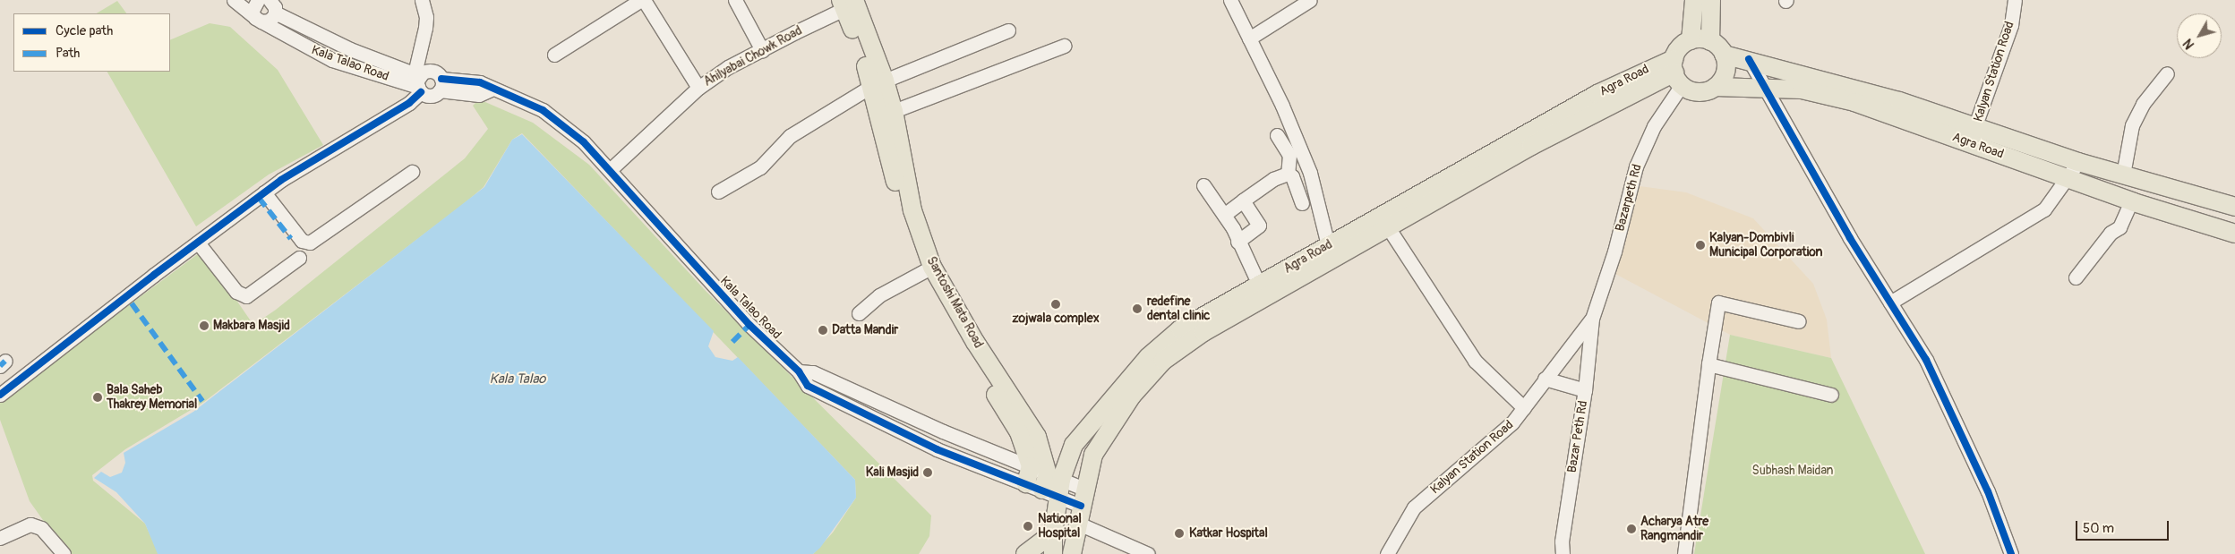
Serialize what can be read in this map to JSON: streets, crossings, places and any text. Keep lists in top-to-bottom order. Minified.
{"streets":{"main road":["Agra Road","Santoshi Mata Road"],"street":["Ahilyabai Chowk Road","Kala Talao Road","Kalyan Station Road","Bazarpeth Rd","Bazar Peth Rd"]},"crossings":[["Ahilyabai Chowk Road","Kala Talao Road"],["Ahilyabai Chowk Road","Santoshi Mata Road"],["Kala Talao Road","Agra Road"],["Kala Talao Road","Santoshi Mata Road"],["Kalyan Station Road","Agra Road"],["Kalyan Station Road","Bazarpeth Rd"],["Kalyan Station Road","Bazar Peth Rd"],["Agra Road","Bazarpeth Rd"],["Agra Road","Santoshi Mata Road"],["Bazarpeth Rd","Bazar Peth Rd"]],"water":["Kala Talao"],"parks":["Subhash Maidan"],"places":["Kalyan-Dombivli Municipal Corporation","zojwala complex","redefine dental clinic","Makbara Masjid","Datta Mandir","Bala Saheb Thakrey Memorial","Kali Masjid","National Hospital","Acharya Atre Rangmandir","Katkar Hospital"],"legend":["Cycle path","Path"],"scale_bar":"50 m","north":"bottom left"}
